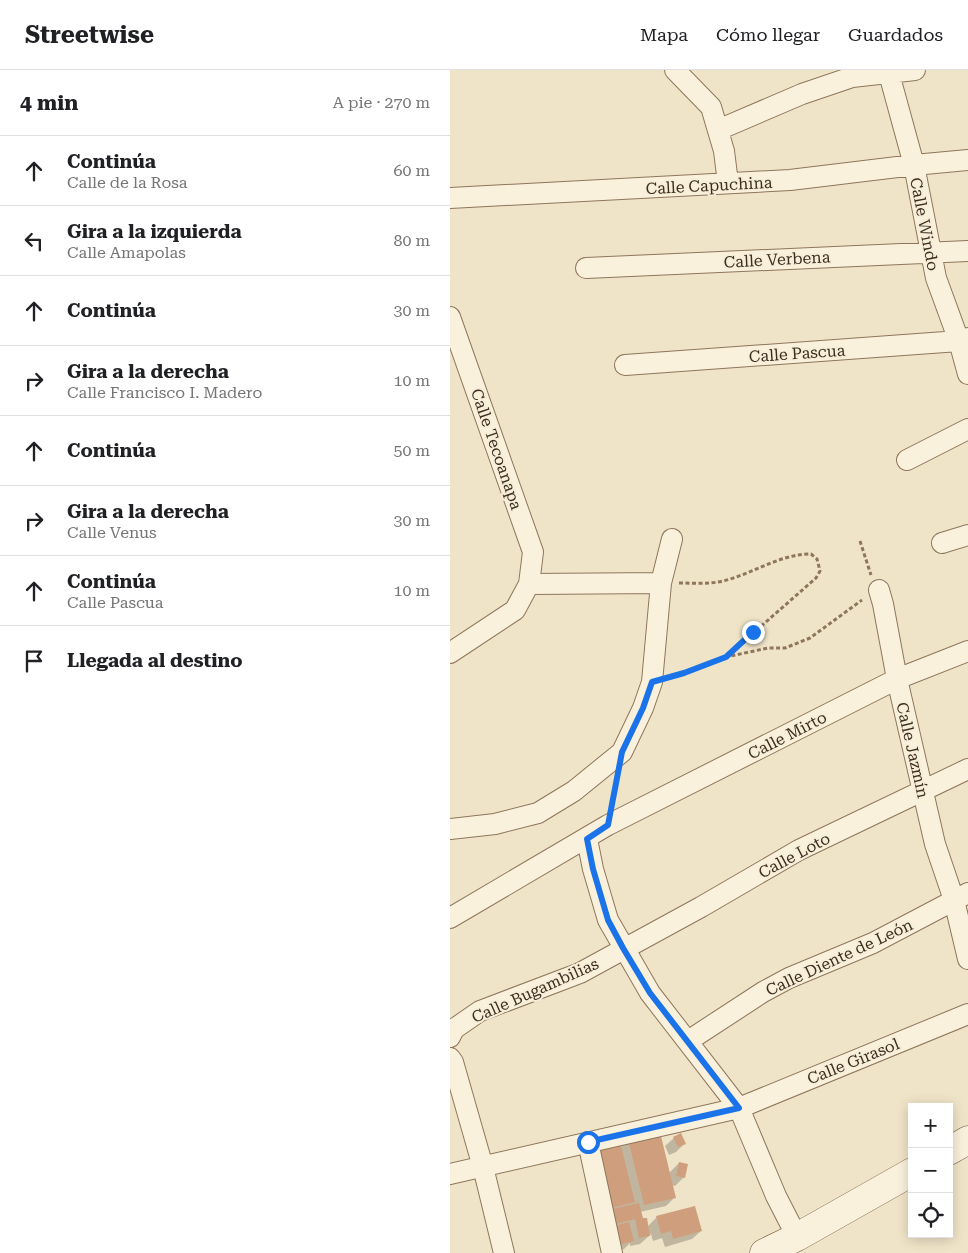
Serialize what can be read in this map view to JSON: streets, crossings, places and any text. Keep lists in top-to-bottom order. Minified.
{"streets":{"street":["Calle Capuchina","Calle Windo","Calle Verbena","Calle Pascua","Calle Tecoanapa","Calle Mirto","Calle Jazmín","Calle Loto","Calle Diente de León","Calle Bugambilias","Calle Girasol"]},"crossings":[["Calle Capuchina","Calle Windo"],["Calle Windo","Calle Verbena"],["Calle Windo","Calle Pascua"],["Calle Mirto","Calle Jazmín"],["Calle Jazmín","Calle Loto"],["Calle Jazmín","Calle Diente de León"],["Calle Loto","Calle Bugambilias"]],"page":{"header":"Streetwise","nav":["Mapa","Cómo llegar","Guardados"],"heading":["4 min","A pie · 270 m"],"list":[["Continúa","Calle de la Rosa","60 m"],["Gira a la izquierda","Calle Amapolas","80 m"],["Continúa","30 m"],["Gira a la derecha","Calle Francisco I. Madero","10 m"],["Continúa","50 m"],["Gira a la derecha","Calle Venus","30 m"],["Continúa","Calle Pascua","10 m"],"Llegada al destino"],"map_buttons":["+","−"]}}
